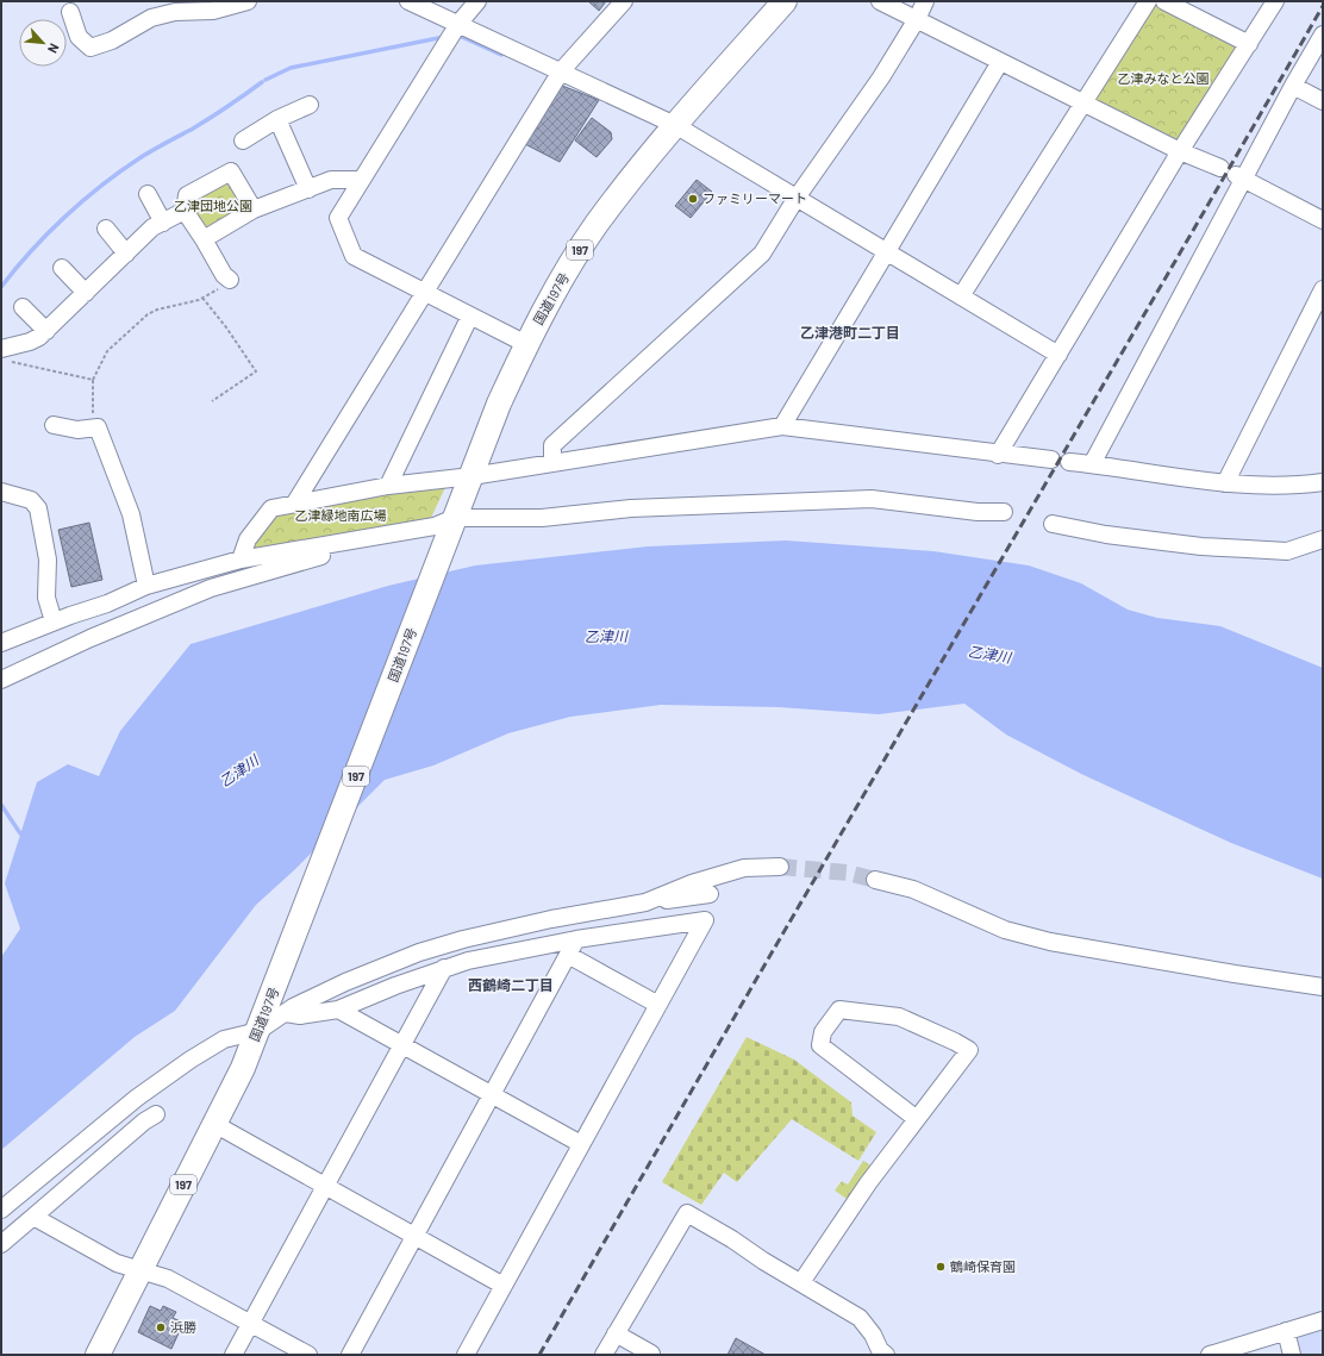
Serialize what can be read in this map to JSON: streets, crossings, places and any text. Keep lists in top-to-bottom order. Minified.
{"streets":{"highway":["197","国道197号"]},"districts":["乙津港町二丁目","西鶴崎二丁目"],"water":["乙津川"],"parks":["乙津みなと公園","乙津団地公園","乙津緑地南広場"],"places":["ファミリーマート","鶴崎保育園","浜勝"],"north":"bottom right"}
